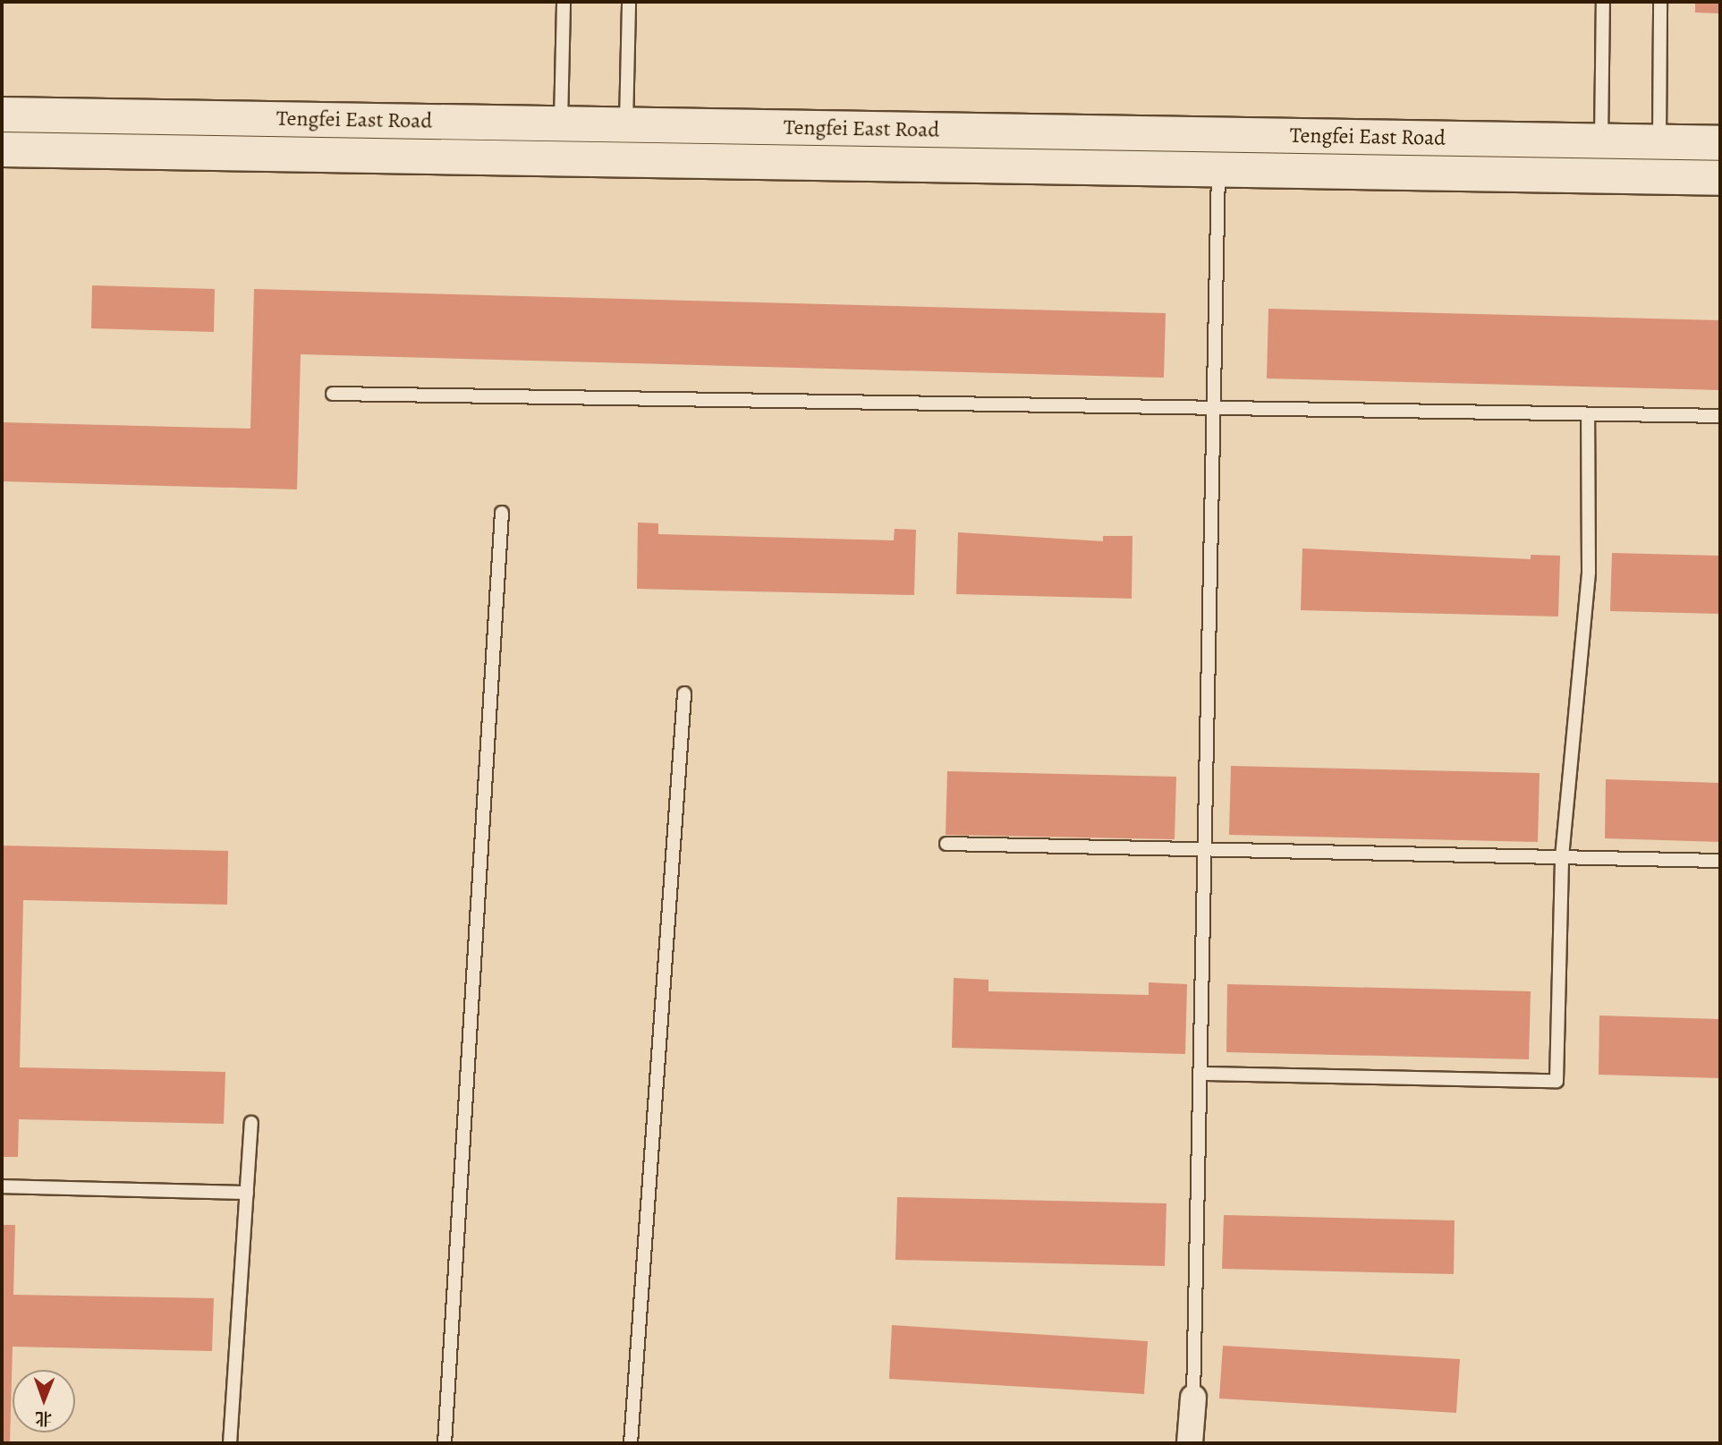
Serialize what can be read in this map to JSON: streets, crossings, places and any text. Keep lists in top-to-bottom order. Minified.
{"streets":{"street":["Tengfei East Road"]},"north":"bottom"}
